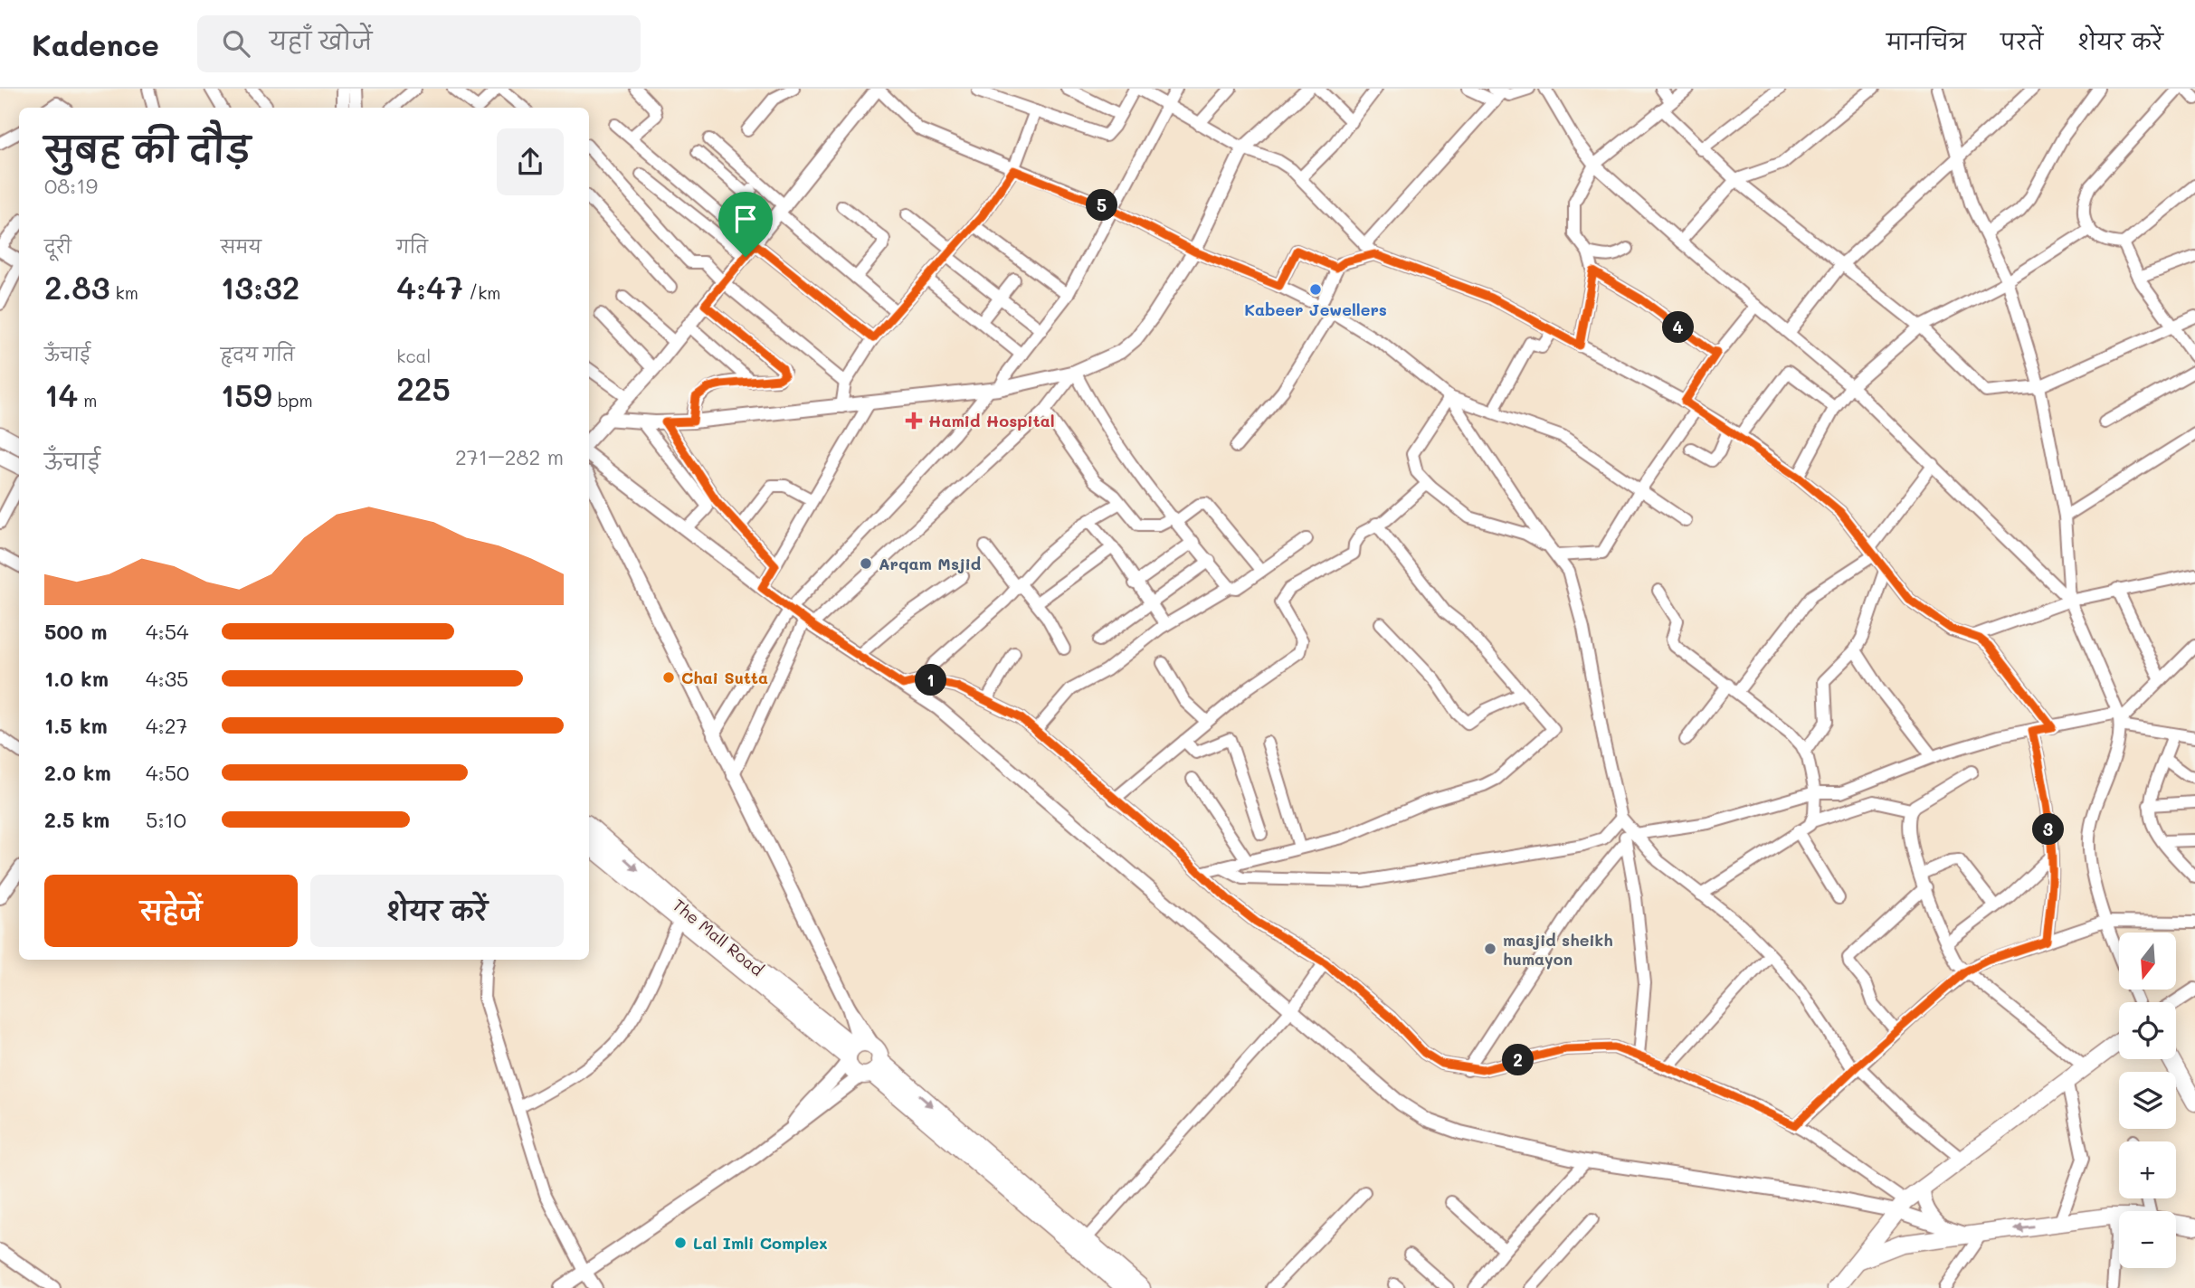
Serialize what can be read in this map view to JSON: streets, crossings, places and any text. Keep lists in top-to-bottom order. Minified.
{"streets":{"main road":["The Mall Road"]},"places":{"other":["Kabeer Jewellers","Arqam Msjid","Chai Sutta","masjid sheikh humayon","Lal Imli Complex"],"health":["Hamid Hospital"]},"north":"bottom","page":{"header":"Kadence","search":"यहाँ खोजें","nav":["मानचित्र","परतें","शेयर करें"],"heading":["सुबह की दौड़","08:19"],"pins":["5","4","1","3","2"],"stats":[["दूरी","2.83 km"],["समय","13:32"],["गति","4:47 /km"],["ऊँचाई","14 m"],["हृदय गति","159 bpm"],["kcal","225"]],"chart":["ऊँचाई","271–282 m"],"list":[{"name":"500 m","note":"4:54"},{"name":"1.0 km","note":"4:35"},{"name":"1.5 km","note":"4:27"},{"name":"2.0 km","note":"4:50"},{"name":"2.5 km","note":"5:10"}],"buttons":["सहेजें","शेयर करें"],"map_buttons":["+","−"]}}
